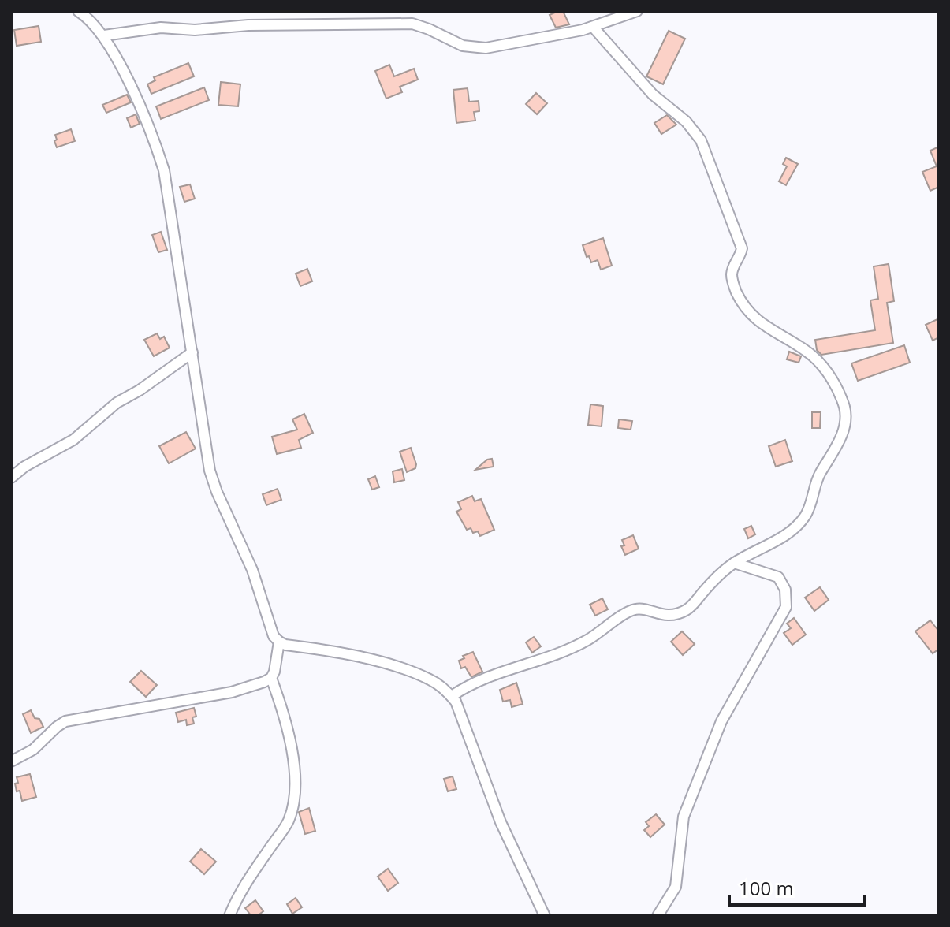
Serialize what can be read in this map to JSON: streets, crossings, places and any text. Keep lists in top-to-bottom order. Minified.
{"scale_bar":"100 m"}
